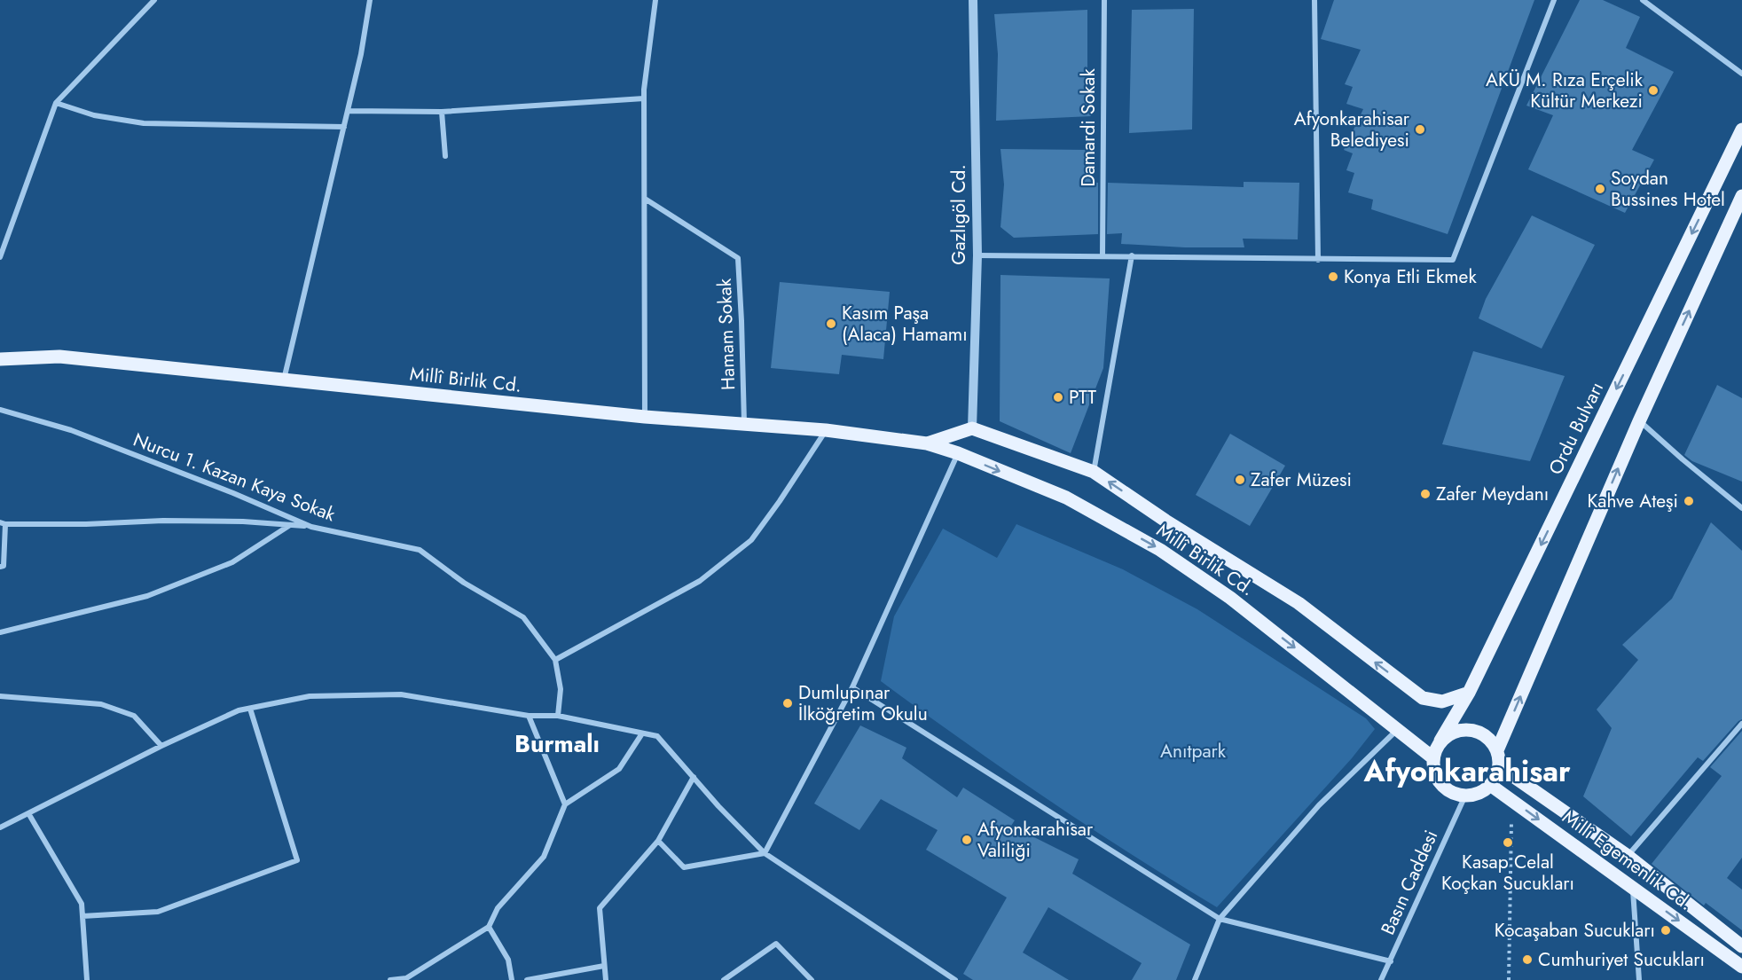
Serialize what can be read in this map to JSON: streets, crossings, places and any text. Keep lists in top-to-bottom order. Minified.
{"streets":{"main road":["Millî Birlik Cd.","Ordu Bulvarı","Millî Egemenlik Cd."],"street":["Damardi Sokak","Gazlıgöl Cd.","Hamam Sokak","Nurcu 1. Kazan Kaya Sokak","Basın Caddesi"]},"crossings":[["Gazlıgöl Cd.","Millî Birlik Cd."],["Hamam Sokak","Millî Birlik Cd."],["Millî Birlik Cd.","Ordu Bulvarı"],["Millî Birlik Cd.","Millî Egemenlik Cd."],["Millî Birlik Cd.","Basın Caddesi"],["Ordu Bulvarı","Millî Egemenlik Cd."],["Ordu Bulvarı","Basın Caddesi"],["Millî Egemenlik Cd.","Basın Caddesi"]],"districts":["Burmalı","Afyonkarahisar"],"parks":["Anıtpark"],"places":["AKÜ M. Rıza Erçelik Kültür Merkezi","Afyonkarahisar Belediyesi","Soydan Bussines Hotel","Konya Etli Ekmek","Kasım Paşa (Alaca) Hamamı","PTT","Zafer Müzesi","Zafer Meydanı","Kahve Ateşi","Dumlupınar İlköğretim Okulu","Afyonkarahisar Valiliği","Kasap Celal Koçkan Sucukları","Kocaşaban Sucukları","Cumhuriyet Sucukları"]}
